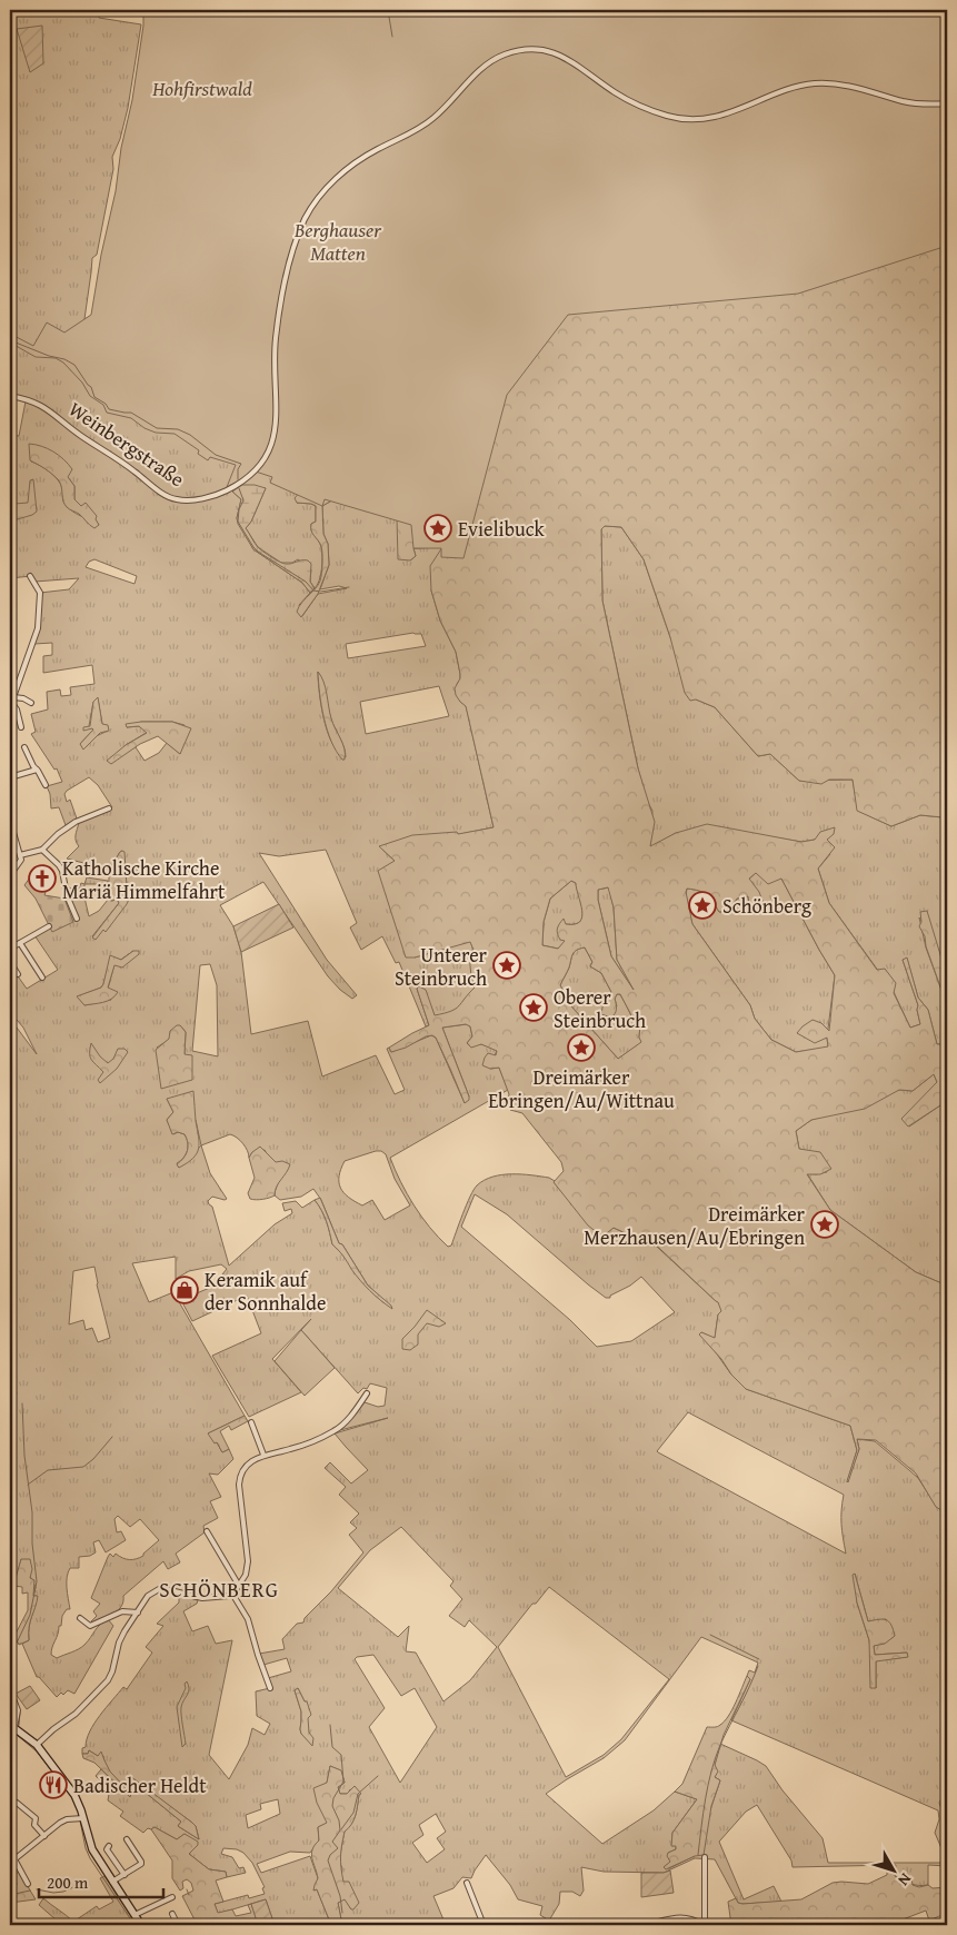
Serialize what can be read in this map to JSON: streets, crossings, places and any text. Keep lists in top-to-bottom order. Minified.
{"streets":{"street":["Weinbergstraße"]},"districts":["SCHÖNBERG"],"parks":["Hohfirstwald","Berghauser Matten"],"places":{"place":["Evielibuck","Schönberg","Unterer Steinbruch","Oberer Steinbruch","Dreimärker Ebringen/Au/Wittnau","Dreimärker Merzhausen/Au/Ebringen"],"church":["Katholische Kirche Mariä Himmelfahrt"],"shop":["Keramik auf der Sonnhalde"],"restaurant":["Badischer Heldt"]},"scale_bar":"200 m","north":"bottom right"}
